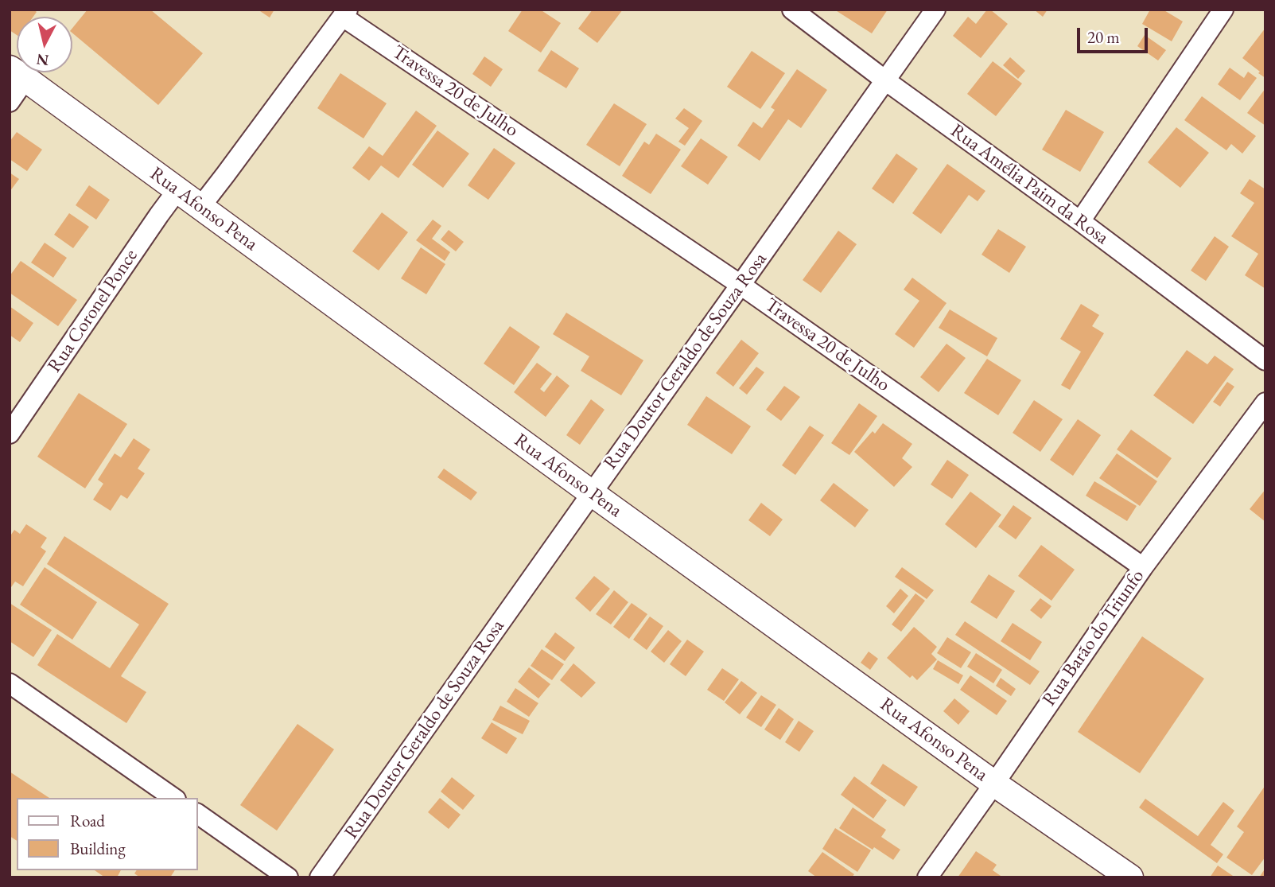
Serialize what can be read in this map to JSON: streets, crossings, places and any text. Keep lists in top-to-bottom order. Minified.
{"streets":{"street":["Travessa 20 de Julho","Rua Amélia Paim da Rosa","Rua Afonso Pena","Rua Coronel Ponce","Rua Doutor Geraldo de Souza Rosa","Rua Barão do Triunfo"]},"crossings":[["Travessa 20 de Julho","Rua Doutor Geraldo de Souza Rosa"],["Travessa 20 de Julho","Rua Barão do Triunfo"],["Rua Amélia Paim da Rosa","Rua Doutor Geraldo de Souza Rosa"],["Rua Afonso Pena","Rua Coronel Ponce"],["Rua Afonso Pena","Rua Doutor Geraldo de Souza Rosa"],["Rua Afonso Pena","Rua Barão do Triunfo"]],"legend":["Road","Building"],"scale_bar":"20 m","north":"bottom"}
